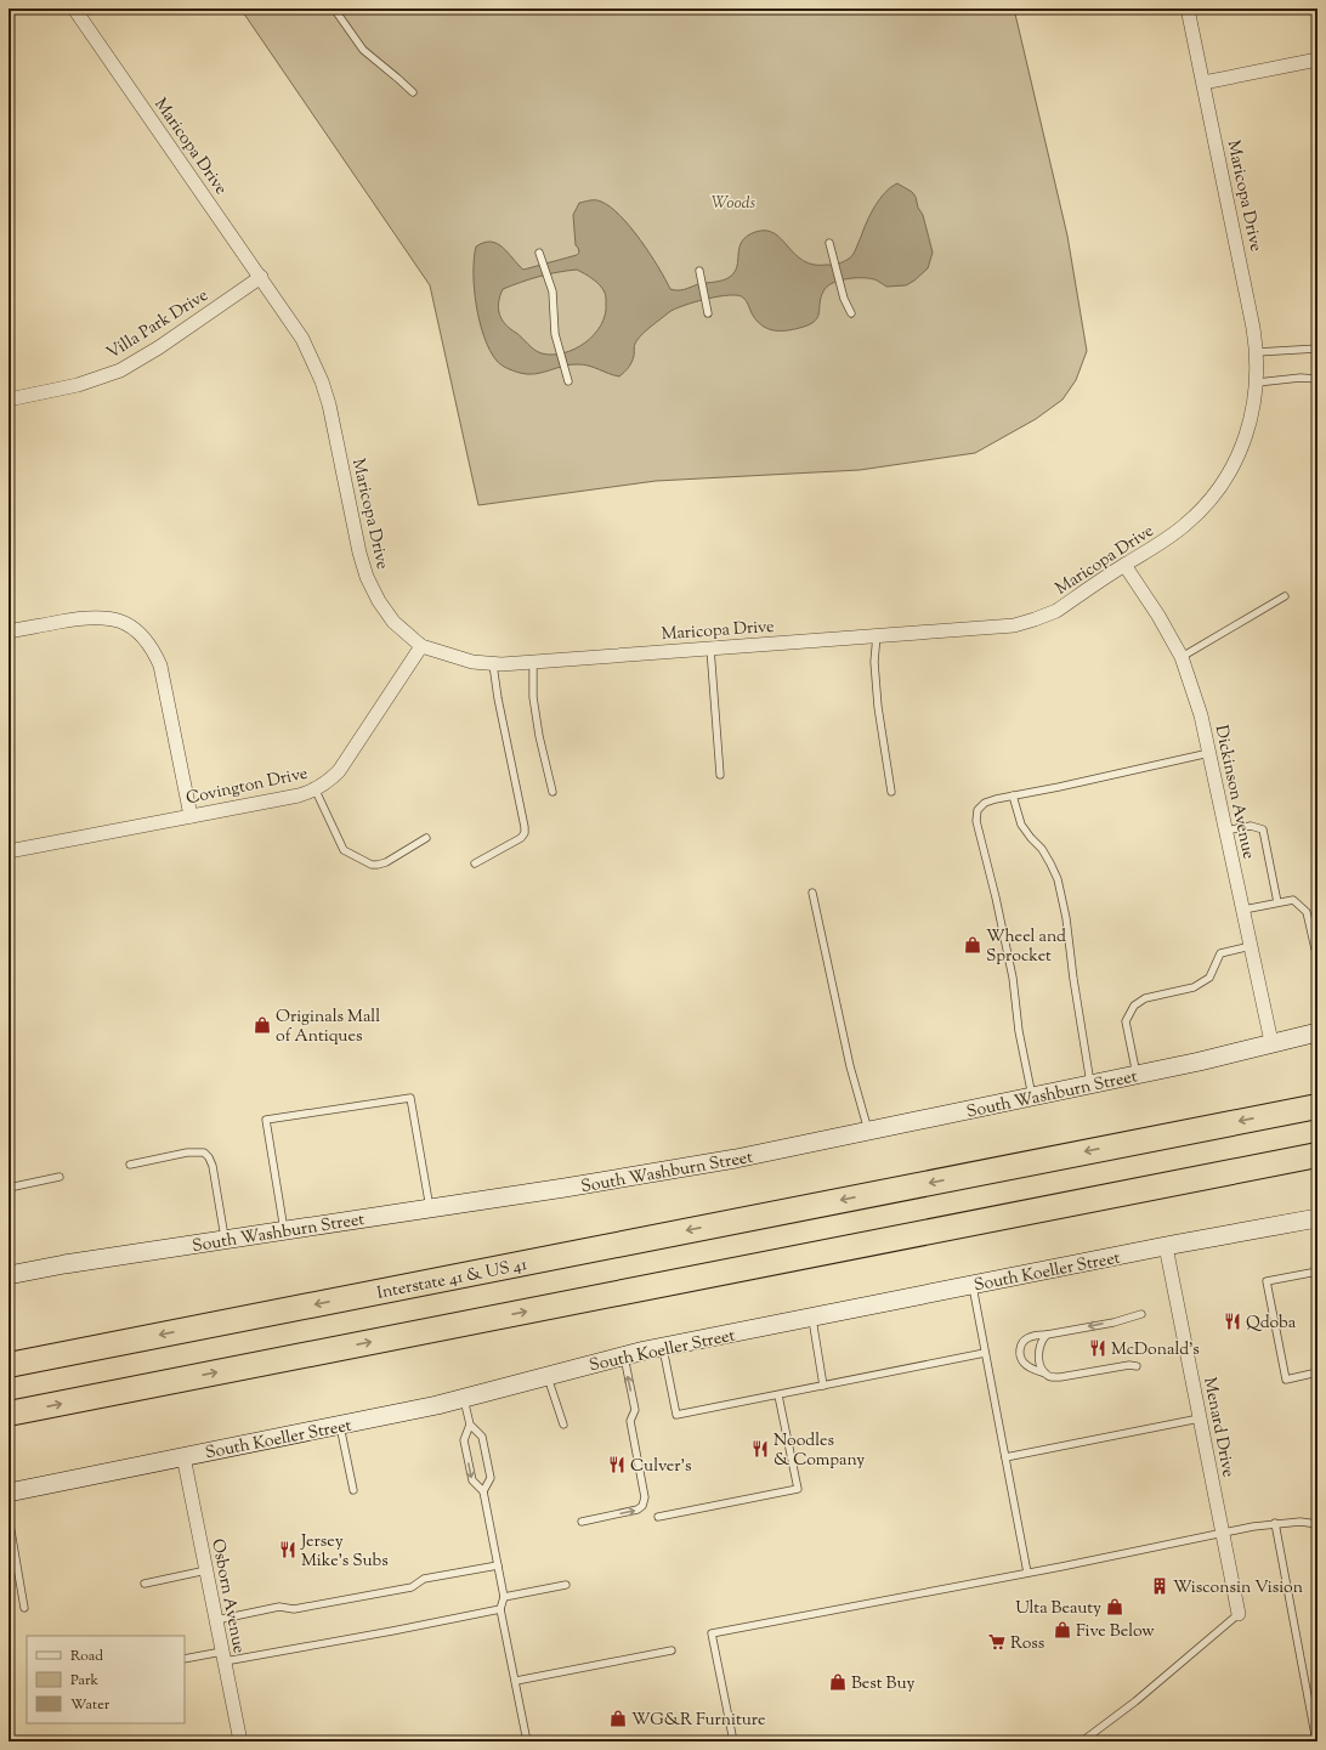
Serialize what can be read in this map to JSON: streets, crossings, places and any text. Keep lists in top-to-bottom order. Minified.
{"streets":{"highway":["Interstate 41 & US 41"],"street":["Maricopa Drive","Villa Park Drive","Covington Drive","Dickinson Avenue","South Washburn Street","South Koeller Street","Menard Drive","Osborn Avenue"]},"crossings":[["Maricopa Drive","Villa Park Drive"],["Maricopa Drive","Covington Drive"],["Maricopa Drive","Dickinson Avenue"],["Dickinson Avenue","South Washburn Street"],["South Koeller Street","Menard Drive"],["South Koeller Street","Osborn Avenue"]],"parks":["Woods"],"places":{"shop":["Wheel and Sprocket","Originals Mall of Antiques","Ulta Beauty","Five Below","Best Buy","WG&R Furniture"],"restaurant":["Qdoba","McDonald's","Noodles & Company","Culver's","Jersey Mike's Subs"],"building":["Wisconsin Vision"],"supermarket":["Ross"]},"legend":["Road","Park","Water"]}
